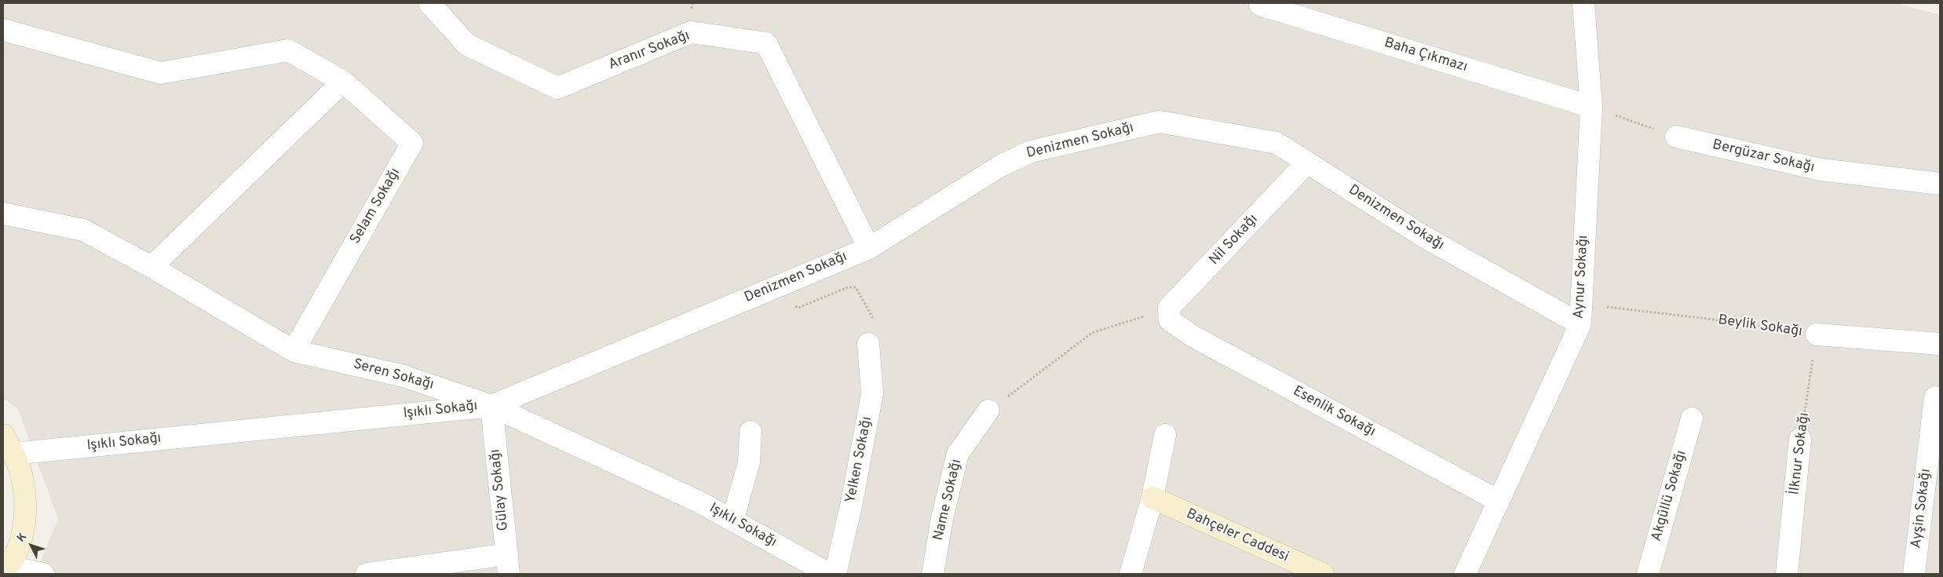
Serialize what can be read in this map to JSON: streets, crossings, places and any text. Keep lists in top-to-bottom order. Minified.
{"streets":{"street":["Aranır Sokağı","Baha Çıkmazı","Denizmen Sokağı","Bergüzar Sokağı","Selam Sokağı","Nil Sokağı","Aynur Sokağı","Beylik Sokağı","Seren Sokağı","Işıklı Sokağı","Esenlik Sokağı","İlknur Sokağı","Yelken Sokağı","Gülay Sokağı","Akgüllü Sokağı","Name Sokağı","Ayşin Sokağı","Bahçeler Caddesi"]},"crossings":[["Aranır Sokağı","Denizmen Sokağı"],["Baha Çıkmazı","Aynur Sokağı"],["Denizmen Sokağı","Nil Sokağı"],["Denizmen Sokağı","Aynur Sokağı"],["Denizmen Sokağı","Beylik Sokağı"],["Denizmen Sokağı","Seren Sokağı"],["Denizmen Sokağı","Işıklı Sokağı"],["Denizmen Sokağı","Gülay Sokağı"],["Selam Sokağı","Seren Sokağı"],["Nil Sokağı","Esenlik Sokağı"],["Aynur Sokağı","Beylik Sokağı"],["Aynur Sokağı","Esenlik Sokağı"],["Beylik Sokağı","İlknur Sokağı"],["Seren Sokağı","Işıklı Sokağı"],["Seren Sokağı","Gülay Sokağı"],["Işıklı Sokağı","Gülay Sokağı"]],"north":"top left"}
